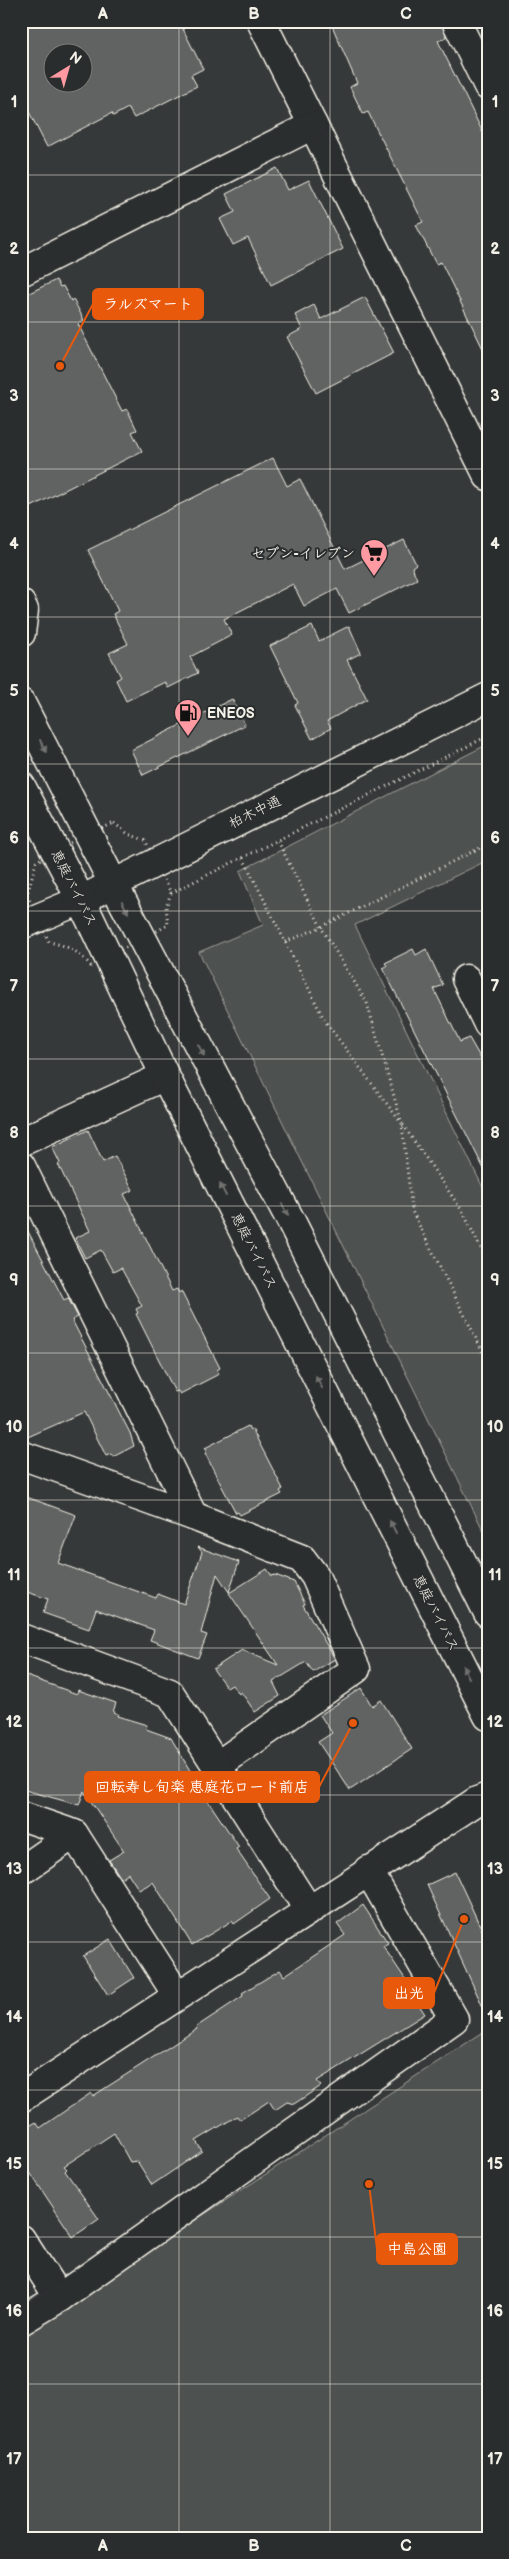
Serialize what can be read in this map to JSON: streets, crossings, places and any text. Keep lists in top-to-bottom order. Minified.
{"streets":{"main road":["柏木中通","恵庭バイパス"]},"crossings":[["柏木中通","恵庭バイパス"]],"places":{"other":["ラルズマート","回転寿し旬楽 恵庭花ロード前店","出光","中島公園"],"supermarket":["セブン-イレブン"],"fuel station":["ENEOS"]},"north":"top right","grid":{"columns":["A","B","C"],"rows":["1","2","3","4","5","6","7","8","9","10","11","12","13","14","15","16","17"]}}
